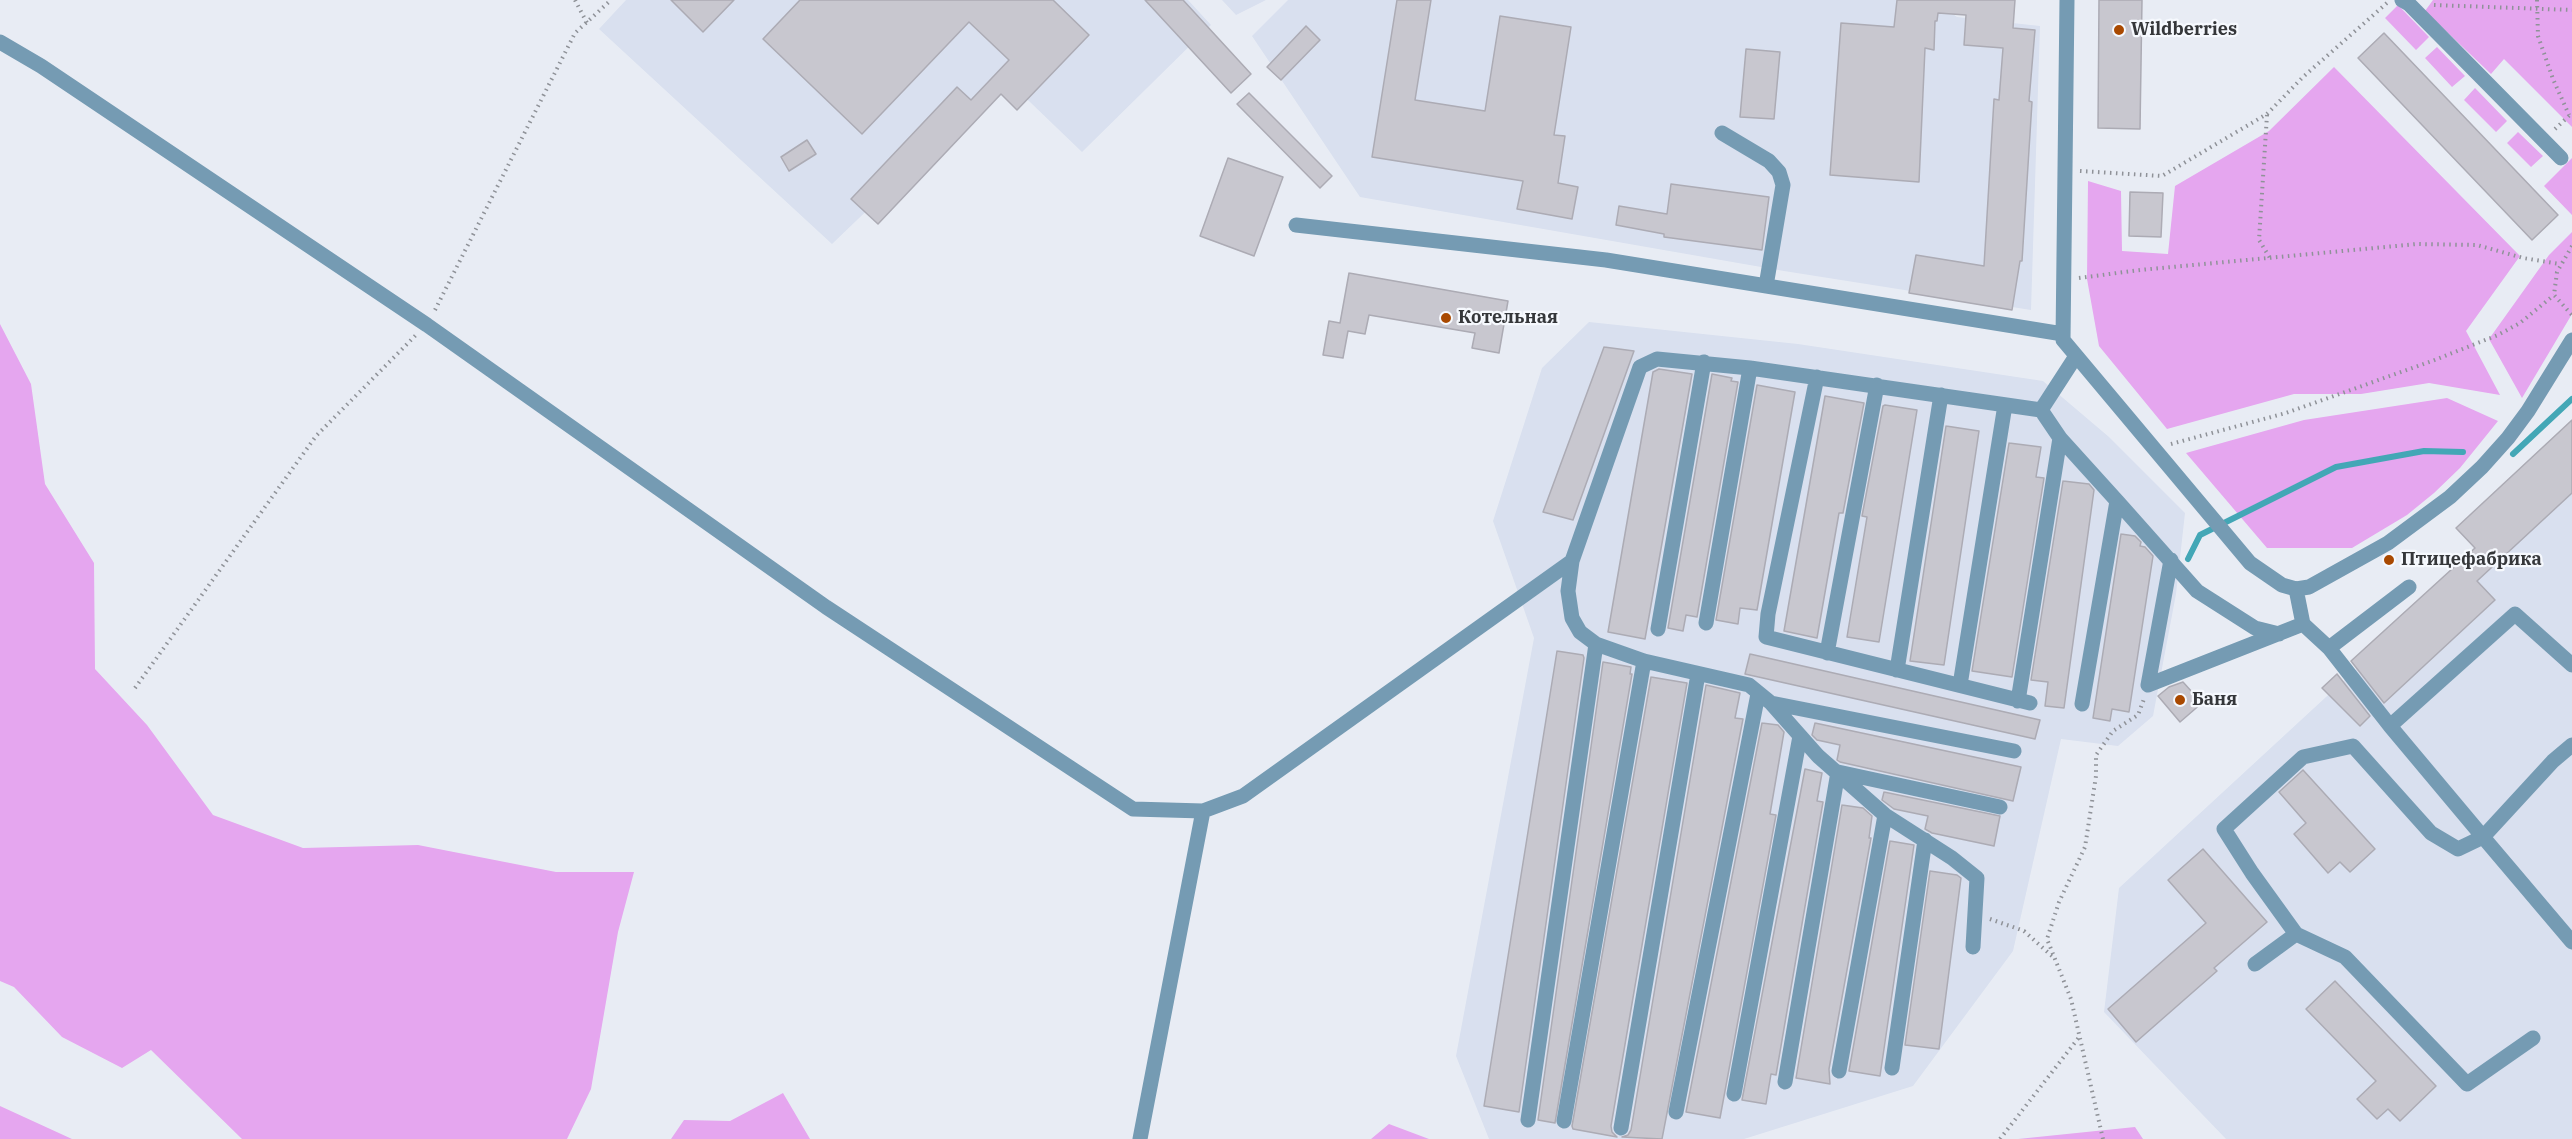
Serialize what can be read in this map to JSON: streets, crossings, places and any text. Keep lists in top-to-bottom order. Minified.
{"places":["Wildberries","Котельная","Птицефабрика","Баня"]}
